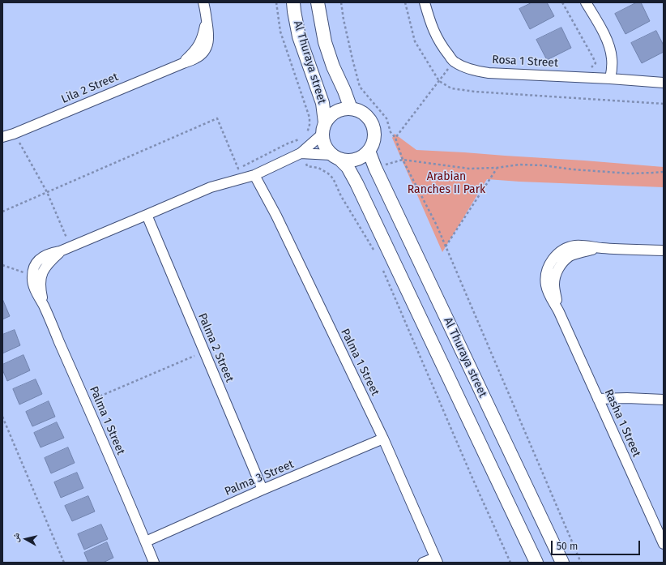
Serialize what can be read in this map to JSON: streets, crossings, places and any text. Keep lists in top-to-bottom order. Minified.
{"streets":{"street":["Rosa 1 Street","Al Thuraya street","Lila 2 Street","Palma 2 Street","Palma 1 Street","Rasha 1 Street","Palma 3 Street"]},"crossings":[["Palma 2 Street","Palma 1 Street"],["Palma 2 Street","Palma 3 Street"],["Palma 1 Street","Palma 3 Street"]],"parks":["Arabian Ranches II Park"],"scale_bar":"50 m","north":"left"}
